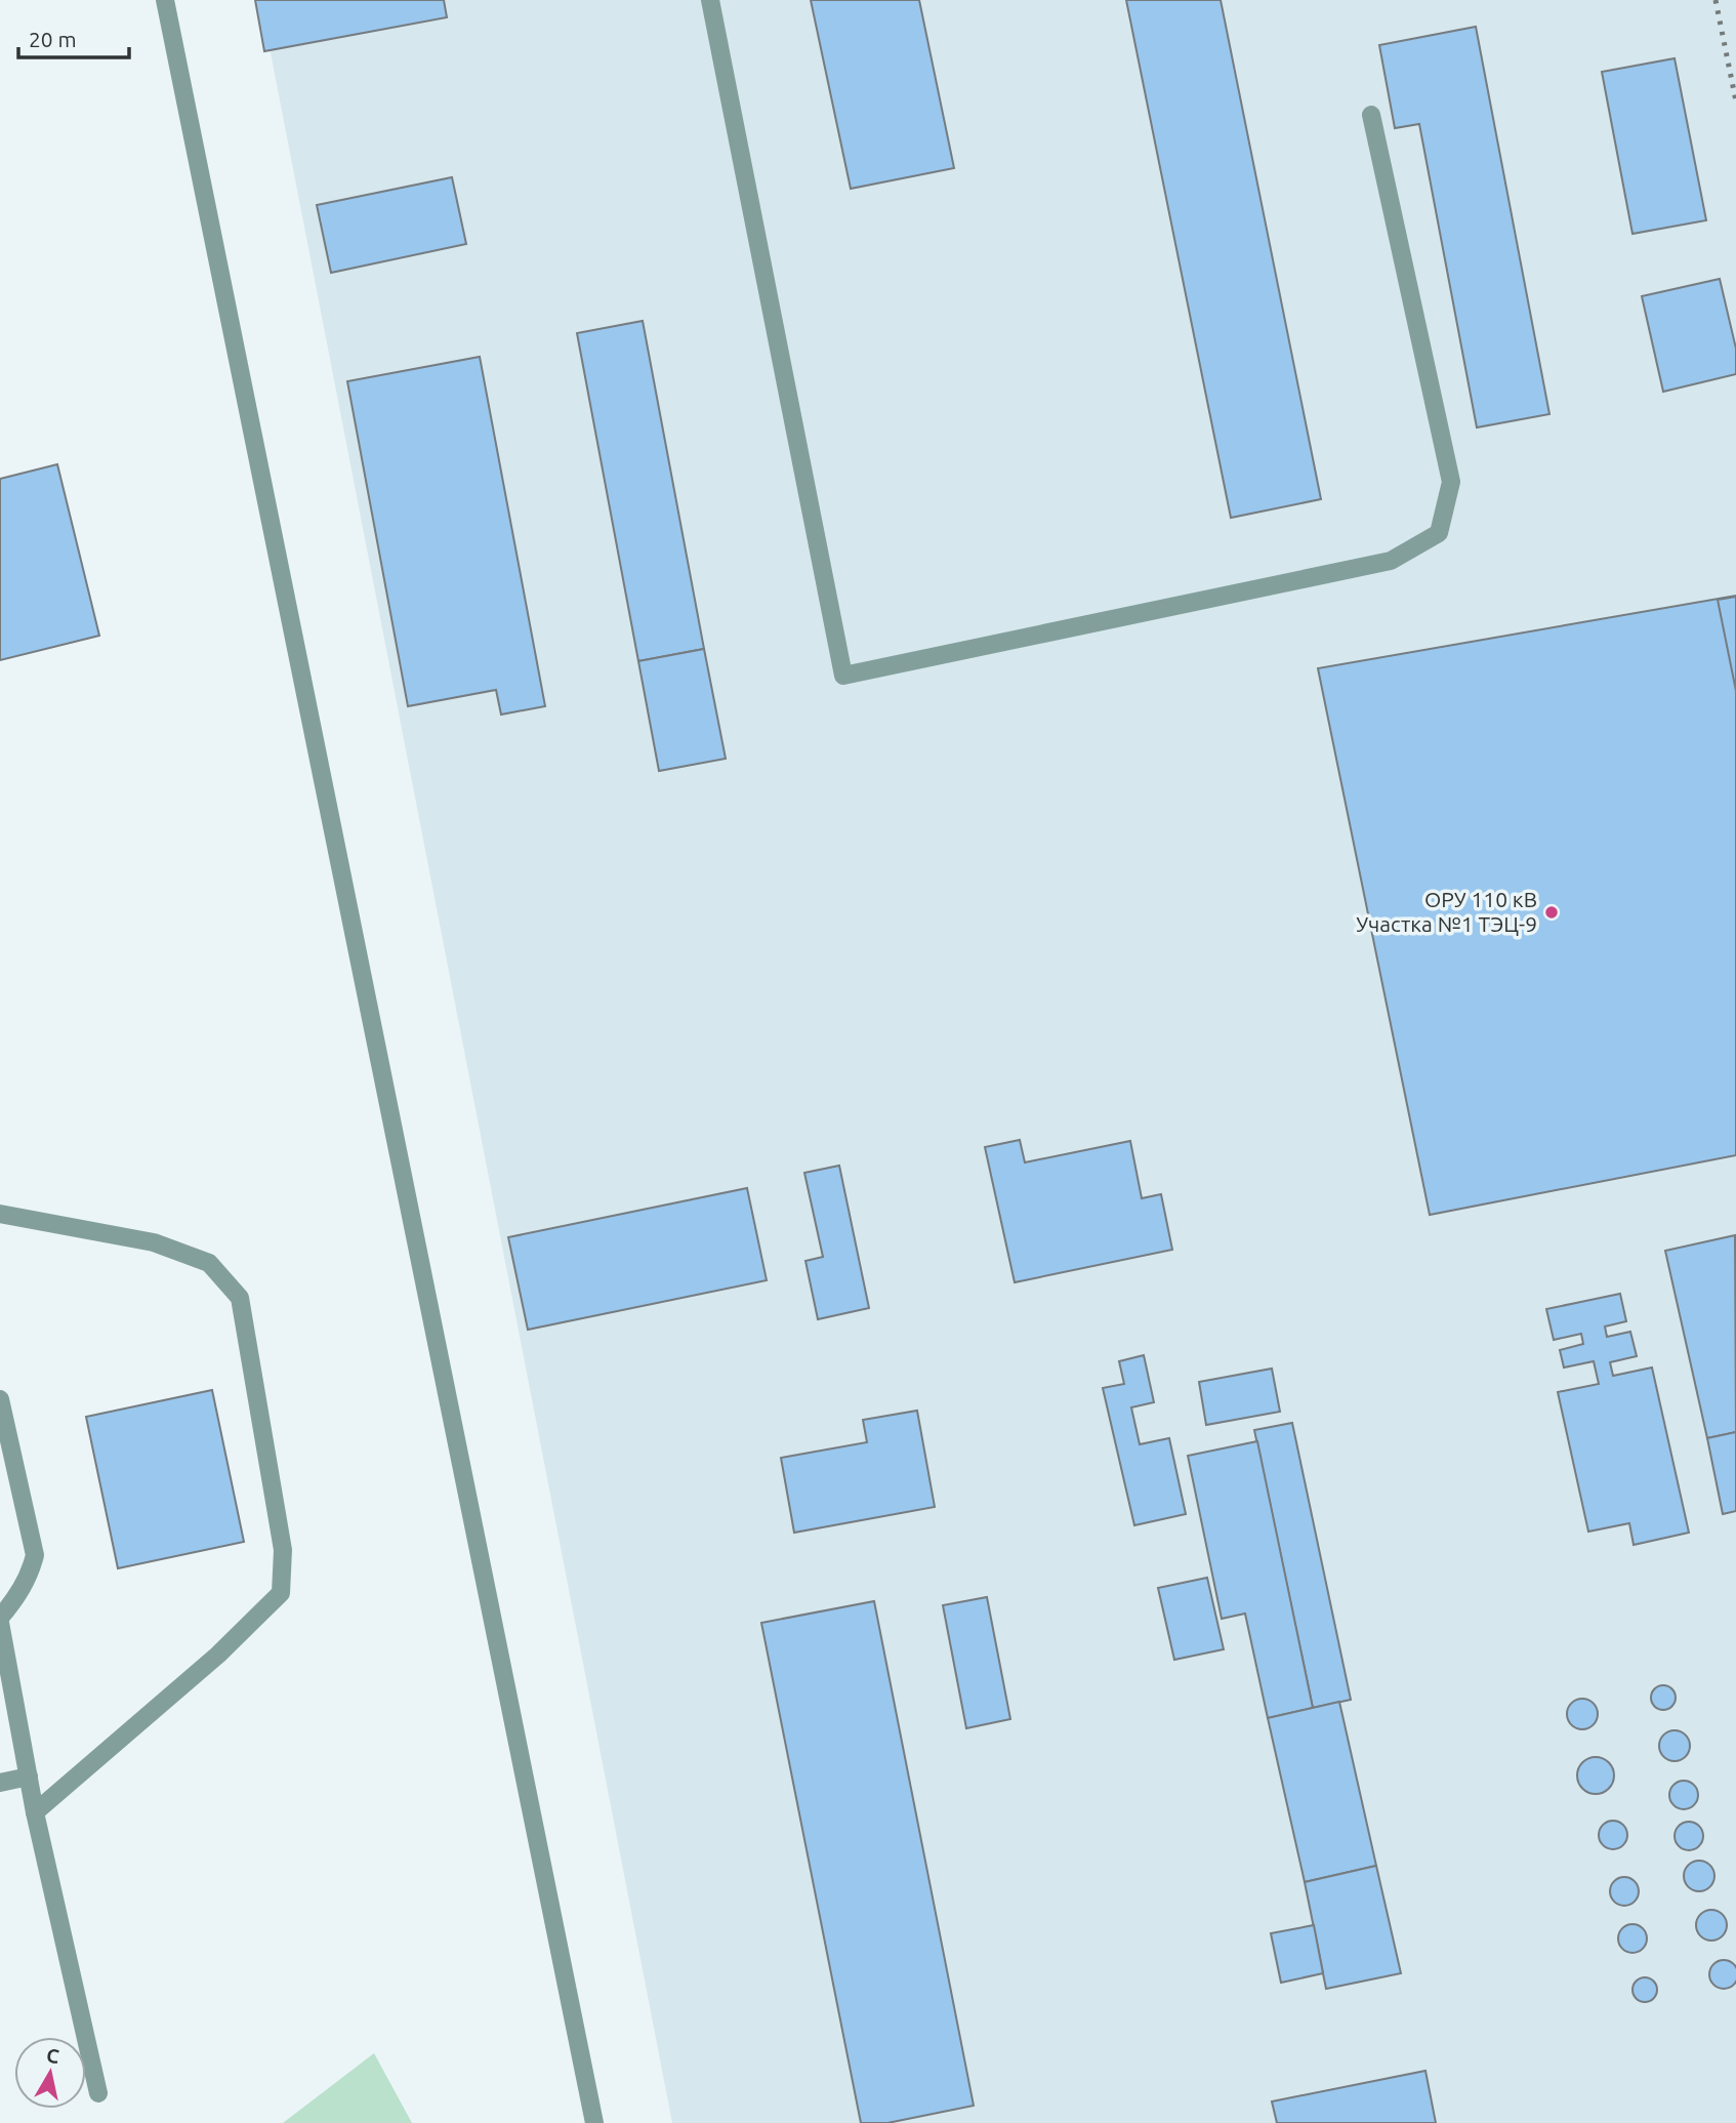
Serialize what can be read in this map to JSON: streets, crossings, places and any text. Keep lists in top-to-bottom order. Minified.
{"places":["ОРУ 110 кВ Участка №1 ТЭЦ-9"],"scale_bar":"20 m","north":"top"}
